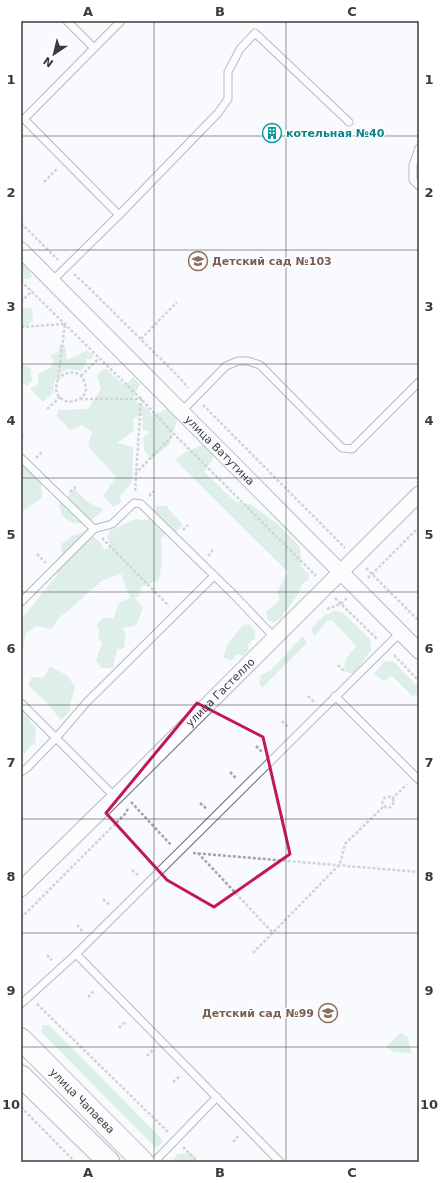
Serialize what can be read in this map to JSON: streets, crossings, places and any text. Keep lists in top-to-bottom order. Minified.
{"streets":{"street":["улица Ватутина","улица Гастелло","улица Чапаева"]},"crossings":[["улица Ватутина","улица Гастелло"]],"places":{"building":["котельная №40"],"school or university":["Детский сад №103","Детский сад №99"]},"north":"bottom left","grid":{"columns":["A","B","C"],"rows":["1","2","3","4","5","6","7","8","9","10"]}}
